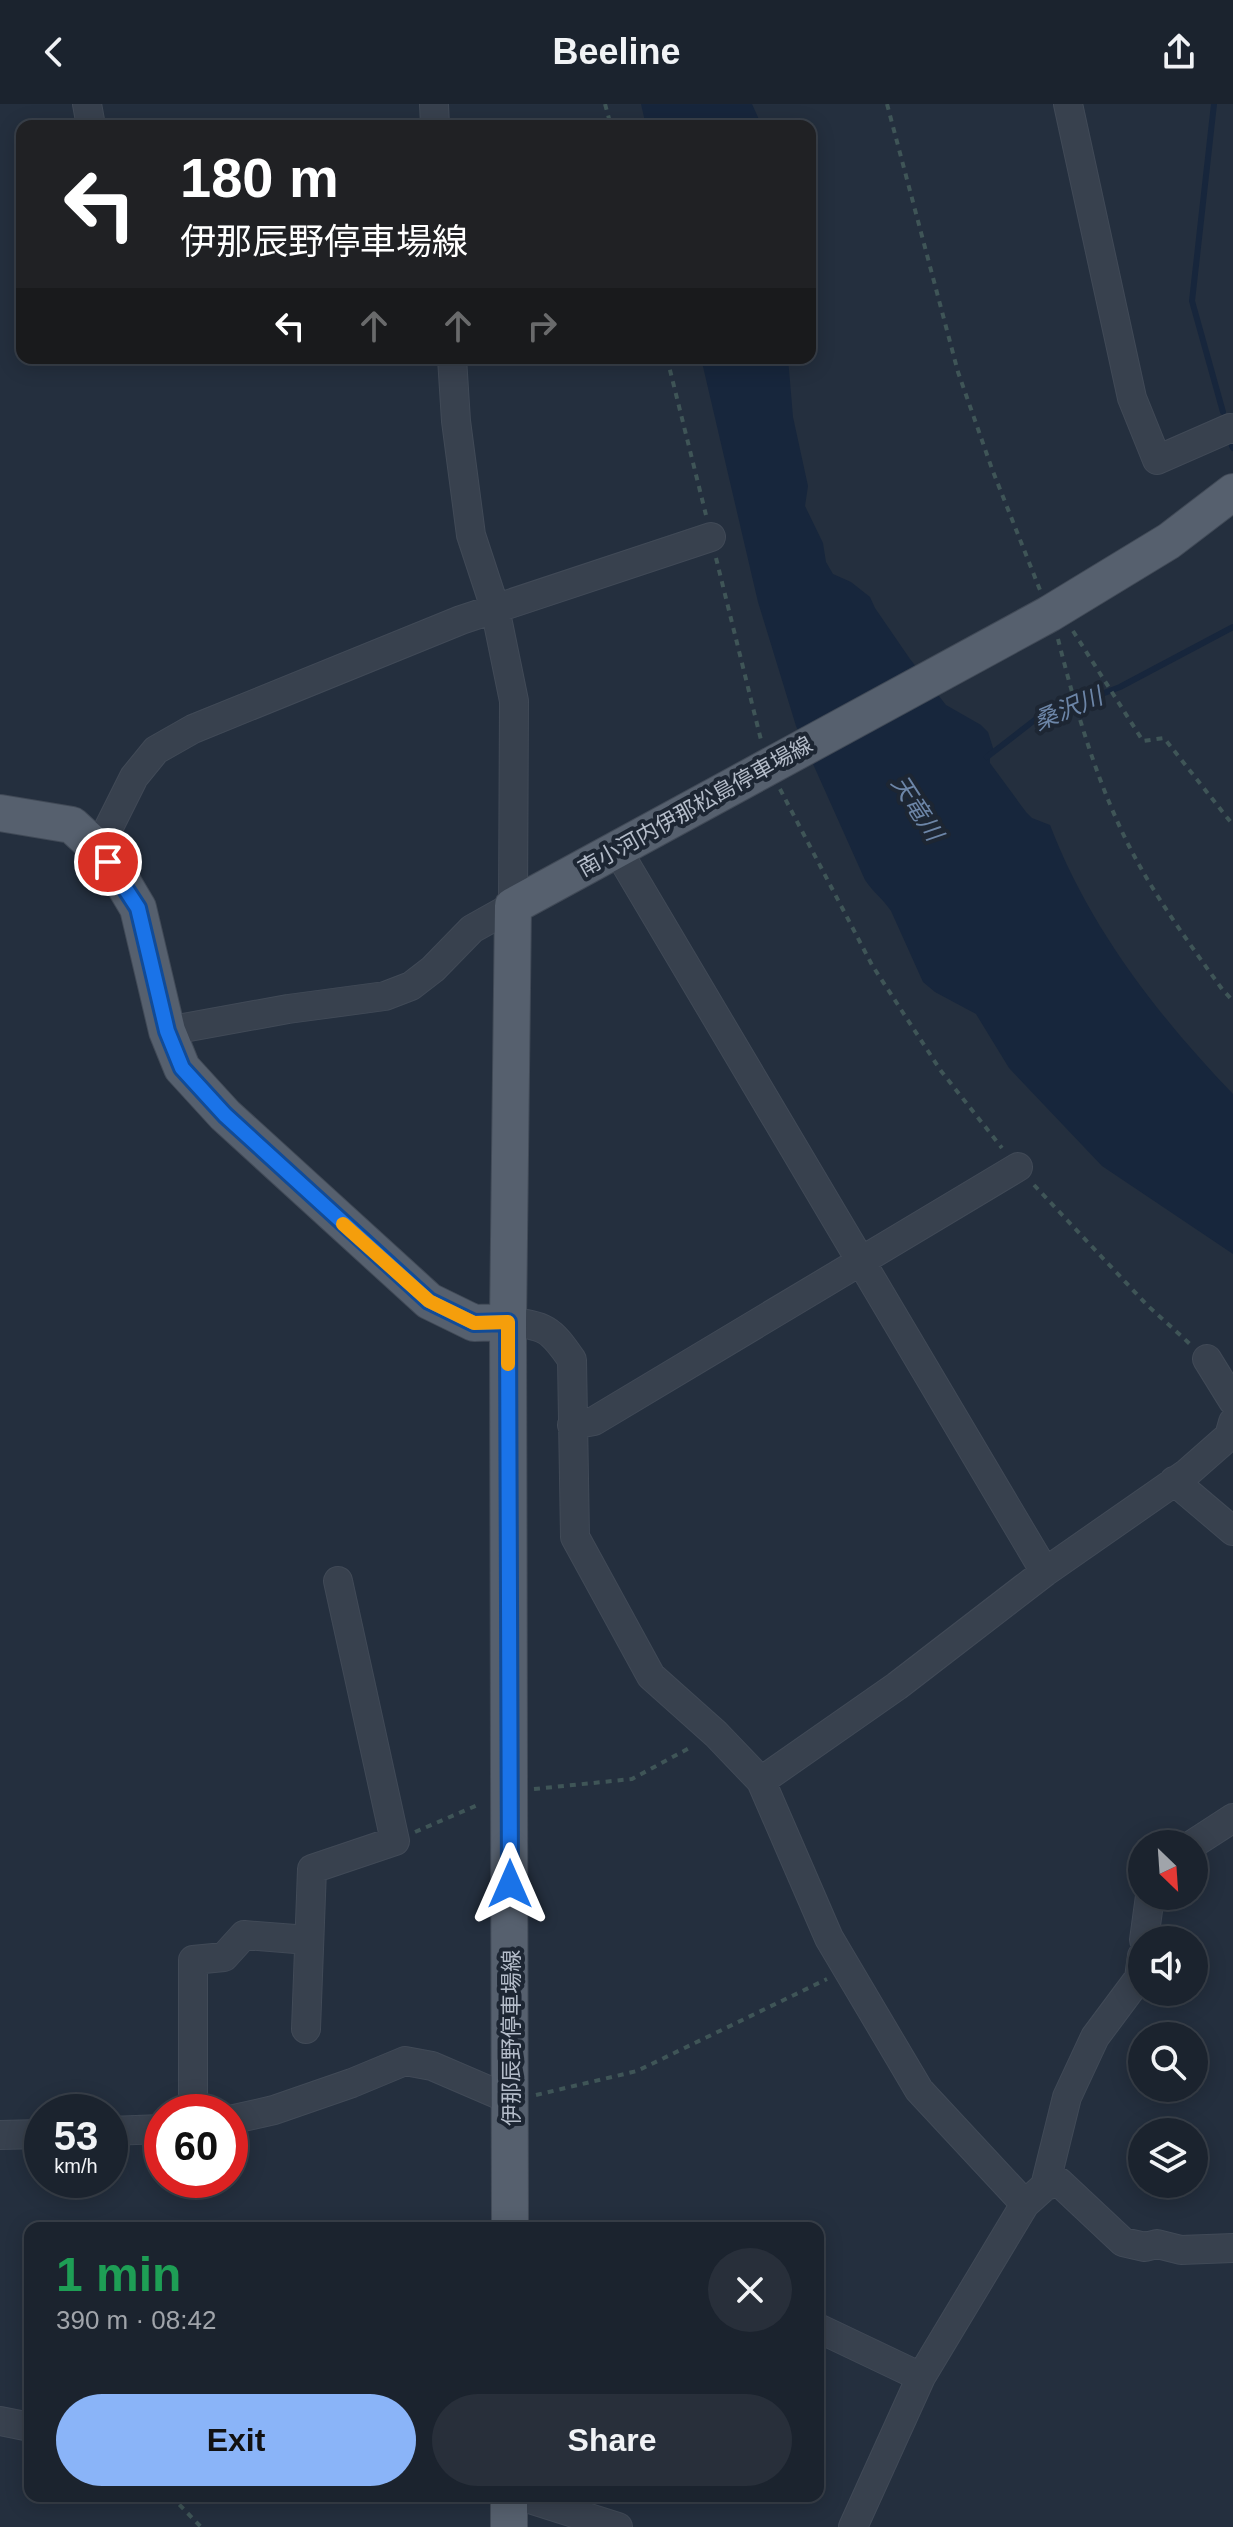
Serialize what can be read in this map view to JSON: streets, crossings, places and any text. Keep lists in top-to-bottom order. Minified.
{"streets":{"main road":["南小河内伊那松島停車場線","伊那辰野停車場線"]},"water":["桑沢川","天竜川"],"north":"bottom right","page":{"header":"Beeline","turn":["180 m","伊那辰野停車場線"],"speed":"53 km/h","limit":"60","heading":["1 min","390 m · 08:42"],"buttons":["Exit","Share"]}}
